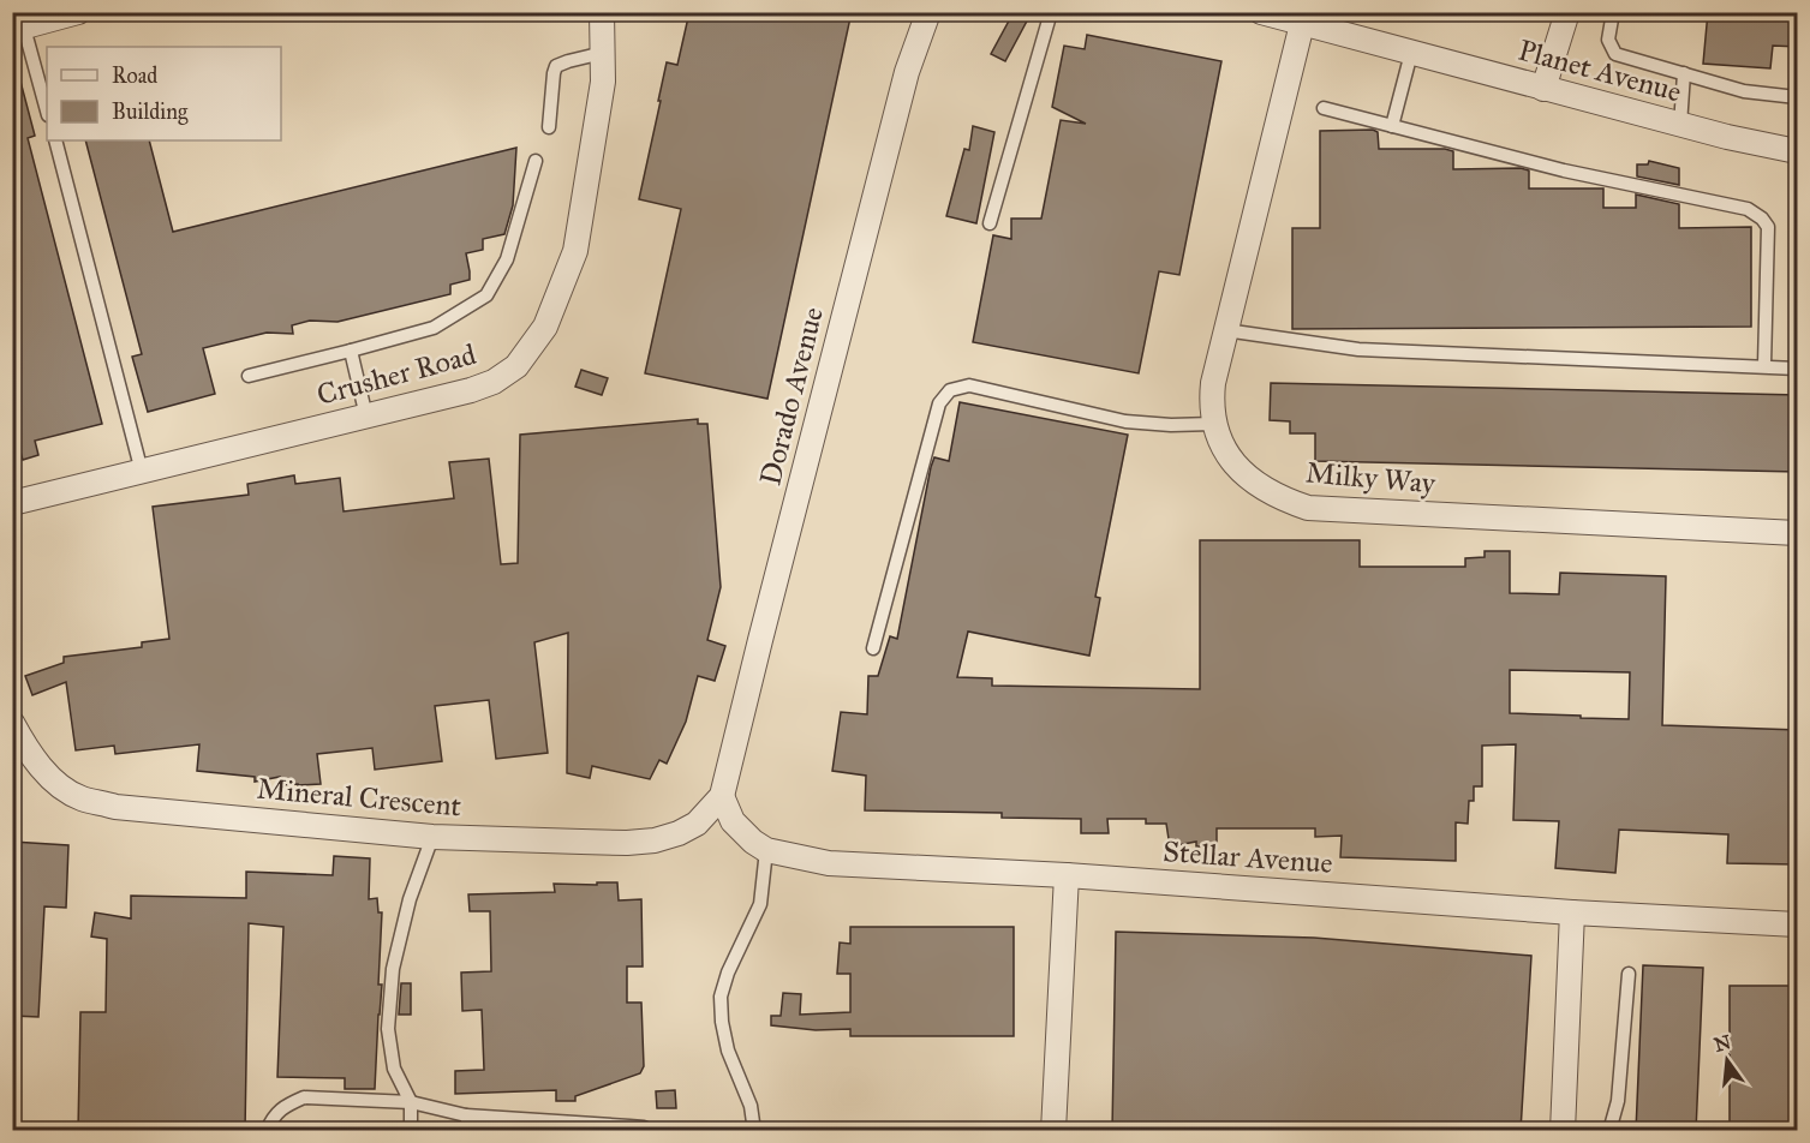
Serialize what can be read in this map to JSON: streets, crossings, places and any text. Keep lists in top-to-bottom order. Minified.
{"streets":{"street":["Planet Avenue","Crusher Road","Dorado Avenue","Milky Way","Mineral Crescent","Stellar Avenue"]},"crossings":[["Planet Avenue","Milky Way"],["Dorado Avenue","Mineral Crescent"],["Dorado Avenue","Stellar Avenue"],["Mineral Crescent","Stellar Avenue"]],"legend":["Road","Building"],"north":"top"}
